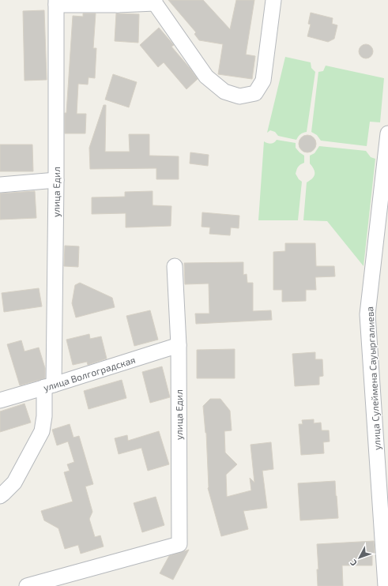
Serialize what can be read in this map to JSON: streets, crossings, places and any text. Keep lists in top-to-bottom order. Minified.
{"streets":{"street":["улица Едил","улица Волгоградская","улица Сулеймена Сауыргалиева"]},"crossings":[["улица Едил","улица Волгоградская"]],"north":"bottom left"}
